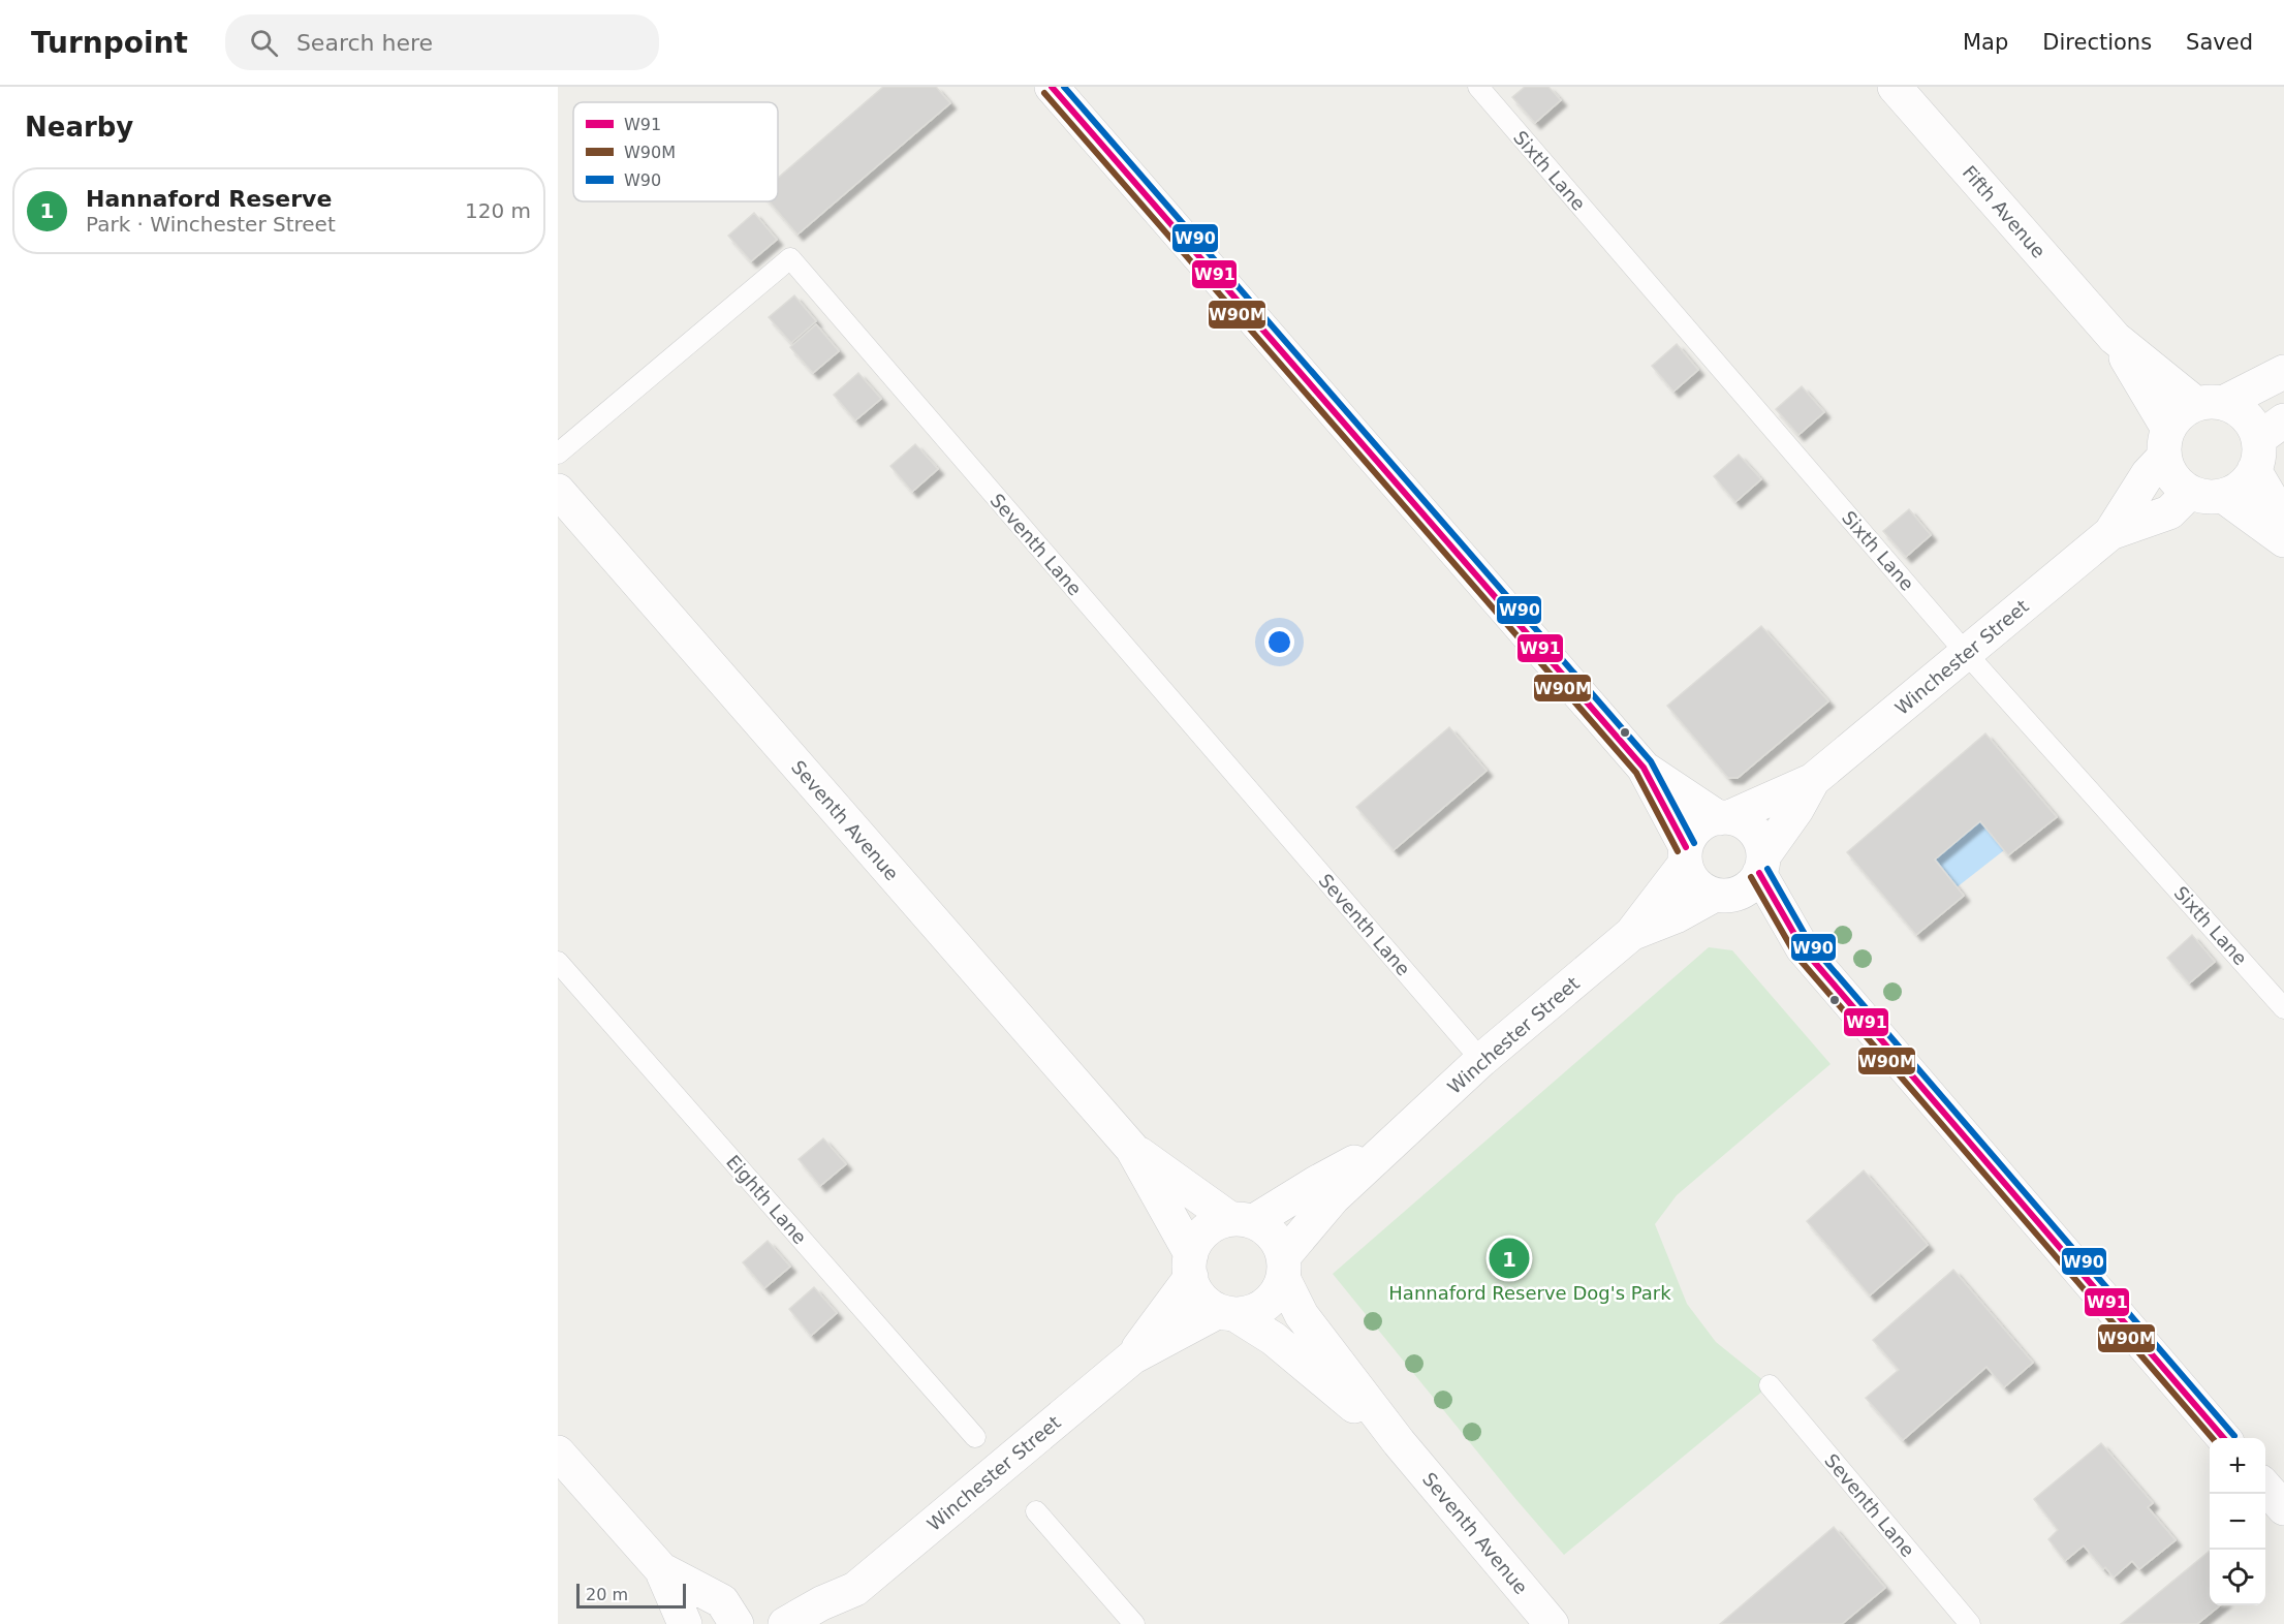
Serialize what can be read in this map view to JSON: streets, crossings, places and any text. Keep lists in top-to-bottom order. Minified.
{"streets":{"street":["Fifth Avenue","Winchester Street","Seventh Avenue"],"lane":["Sixth Lane","Seventh Lane","Eighth Lane"]},"crossings":[["Sixth Lane","Winchester Street"],["Fifth Avenue","Winchester Street"],["Seventh Lane","Winchester Street"],["Winchester Street","Seventh Avenue"]],"parks":["Hannaford Reserve Dog's Park"],"lines":["transit line W91","transit line W90","transit line W90M"],"legend":["W91","W90M","W90"],"scale_bar":"20 m","page":{"header":"Turnpoint","search":"Search here","nav":["Map","Directions","Saved"],"heading":"Nearby","list":[{"mark":"1","name":"Hannaford Reserve","note":"Park · Winchester Street","value":"120 m"}],"pins":"1","map_buttons":["+","−"],"scale":"20 m"}}
